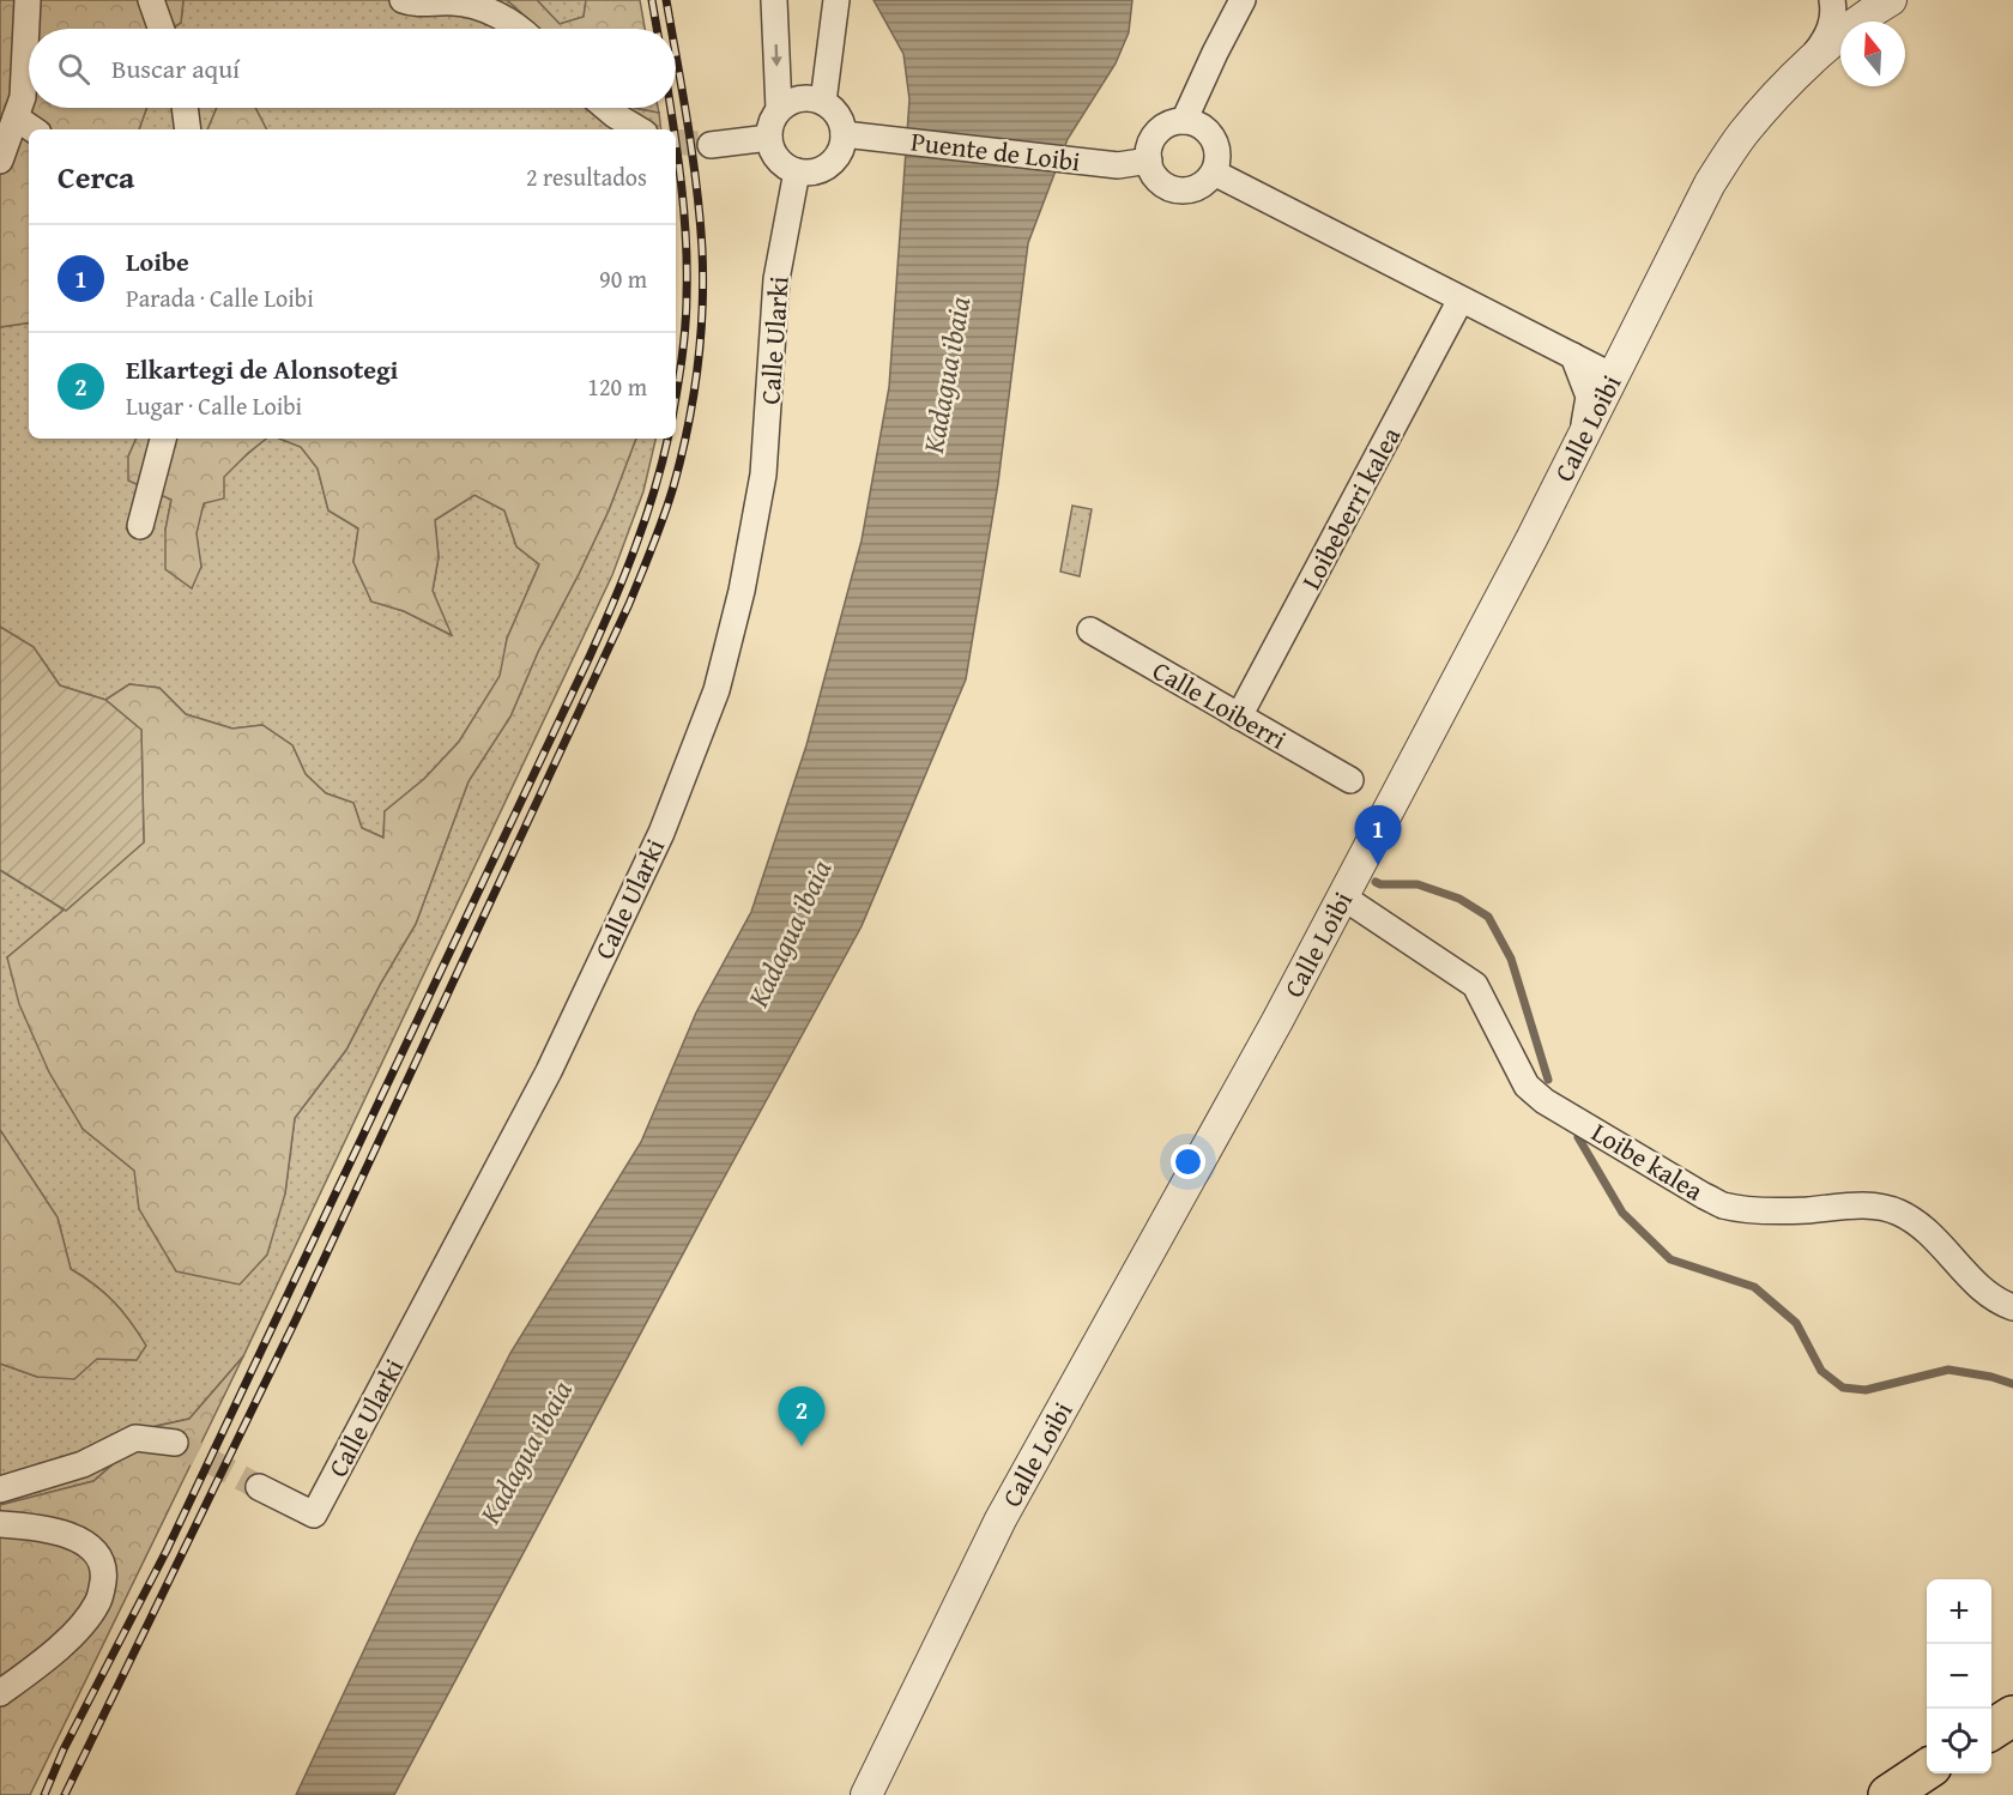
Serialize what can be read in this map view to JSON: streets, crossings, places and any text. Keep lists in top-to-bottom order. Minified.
{"streets":{"street":["Puente de Loibi","Calle Ularki","Calle Loibi","Loibeberri kalea","Calle Loiberri","Loibe kalea"]},"crossings":[["Puente de Loibi","Calle Ularki"],["Calle Loibi","Loibe kalea"],["Loibeberri kalea","Calle Loiberri"]],"water":["Kadagua ibaia"],"north":"top","page":{"search":"Buscar aquí","heading":["Cerca","2 resultados"],"list":[{"mark":"1","name":"Loibe","note":"Parada · Calle Loibi","value":"90 m"},{"mark":"2","name":"Elkartegi de Alonsotegi","note":"Lugar · Calle Loibi","value":"120 m"}],"pins":["1","2"],"map_buttons":["+","−"]}}
